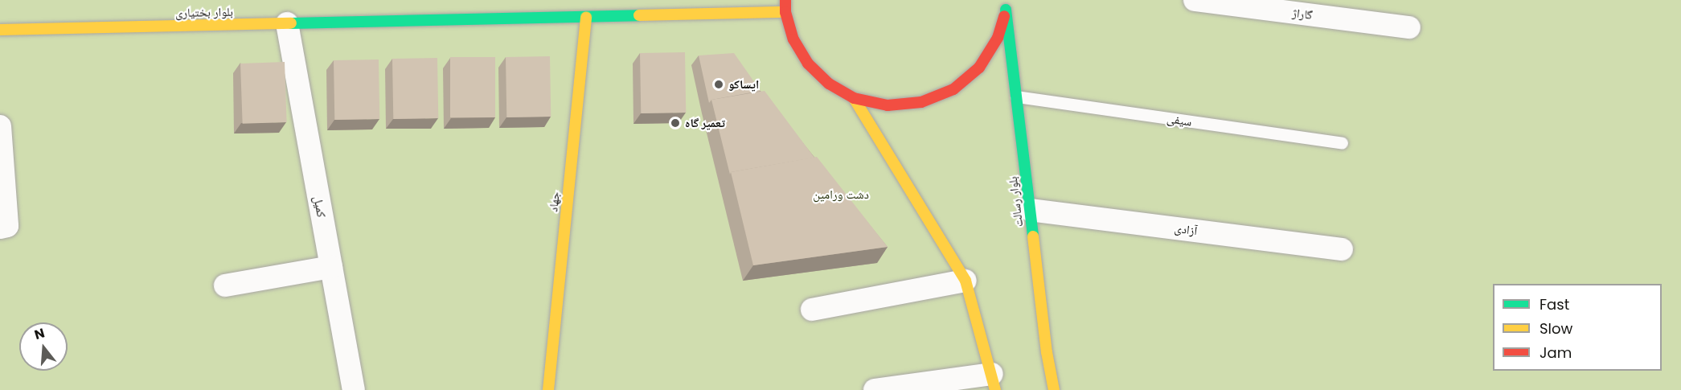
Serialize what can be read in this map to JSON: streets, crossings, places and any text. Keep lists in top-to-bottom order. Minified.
{"streets":{"main road":["بلوار بختیاری","جهاد","بلوار رسالت"],"street":["گاراژ","کمیل","آزادی"],"lane":["سیفی"]},"crossings":[["بلوار بختیاری","جهاد"],["بلوار بختیاری","کمیل"],["سیفی","بلوار رسالت"],["بلوار رسالت","آزادی"]],"parks":["دشت ورامین"],"places":["ایساکو","تعمیر گاه"],"legend":["Fast","Slow","Jam"],"north":"top"}
